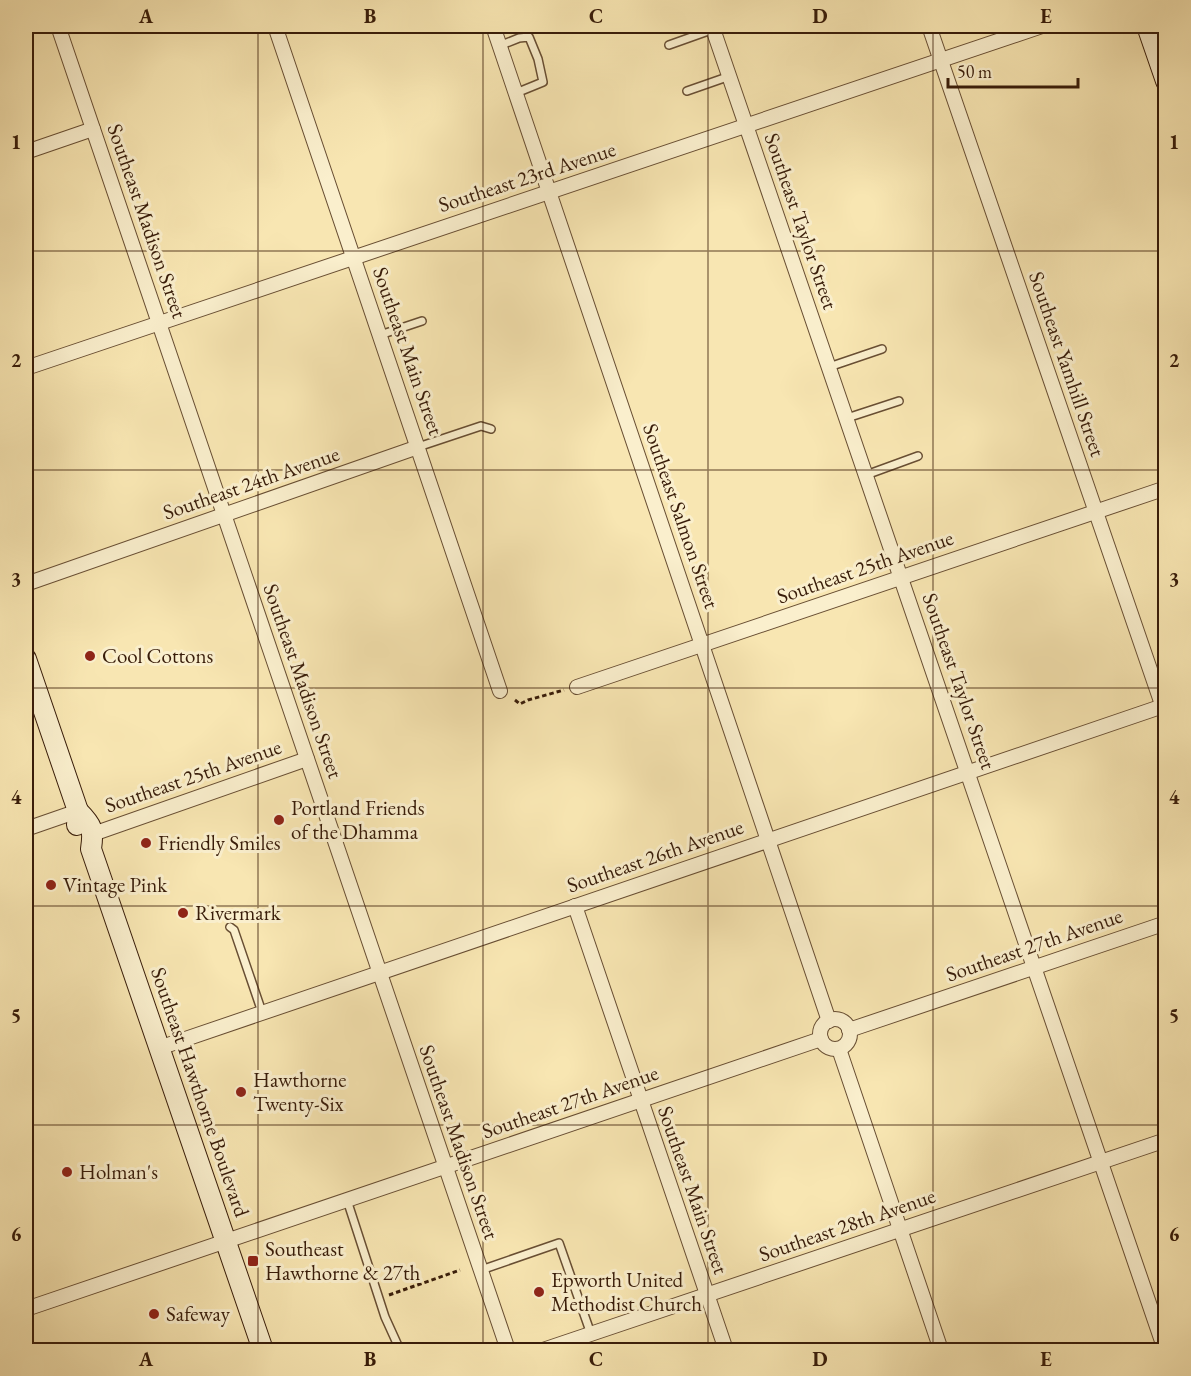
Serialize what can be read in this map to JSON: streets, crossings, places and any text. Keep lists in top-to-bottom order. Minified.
{"streets":{"main road":["Southeast Hawthorne Boulevard"],"street":["Southeast 23rd Avenue","Southeast Madison Street","Southeast Taylor Street","Southeast Main Street","Southeast Yamhill Street","Southeast 24th Avenue","Southeast Salmon Street","Southeast 25th Avenue","Southeast 26th Avenue","Southeast 27th Avenue","Southeast 28th Avenue"]},"crossings":[["Southeast 23rd Avenue","Southeast Madison Street"],["Southeast 23rd Avenue","Southeast Taylor Street"],["Southeast 23rd Avenue","Southeast Main Street"],["Southeast 23rd Avenue","Southeast Yamhill Street"],["Southeast 23rd Avenue","Southeast Salmon Street"],["Southeast Madison Street","Southeast 24th Avenue"],["Southeast Madison Street","Southeast 25th Avenue"],["Southeast Madison Street","Southeast 26th Avenue"],["Southeast Madison Street","Southeast 27th Avenue"],["Southeast Taylor Street","Southeast 25th Avenue"],["Southeast Taylor Street","Southeast 26th Avenue"],["Southeast Taylor Street","Southeast 27th Avenue"],["Southeast Taylor Street","Southeast 28th Avenue"],["Southeast Main Street","Southeast 24th Avenue"],["Southeast Main Street","Southeast 26th Avenue"],["Southeast Main Street","Southeast 27th Avenue"],["Southeast Main Street","Southeast 28th Avenue"],["Southeast Yamhill Street","Southeast 25th Avenue"],["Southeast Yamhill Street","Southeast 26th Avenue"],["Southeast Salmon Street","Southeast 25th Avenue"],["Southeast Salmon Street","Southeast 26th Avenue"],["Southeast Salmon Street","Southeast 27th Avenue"],["Southeast 25th Avenue","Southeast Hawthorne Boulevard"],["Southeast 26th Avenue","Southeast Hawthorne Boulevard"],["Southeast 27th Avenue","Southeast Hawthorne Boulevard"]],"places":{"other":["Cool Cottons","Portland Friends of the Dhamma","Friendly Smiles","Vintage Pink","Rivermark","Hawthorne Twenty-Six","Holman's","Epworth United Methodist Church","Safeway"],"transit":["Southeast Hawthorne & 27th"]},"scale_bar":"50 m","grid":{"columns":["A","B","C","D","E"],"rows":["1","2","3","4","5","6"]}}
